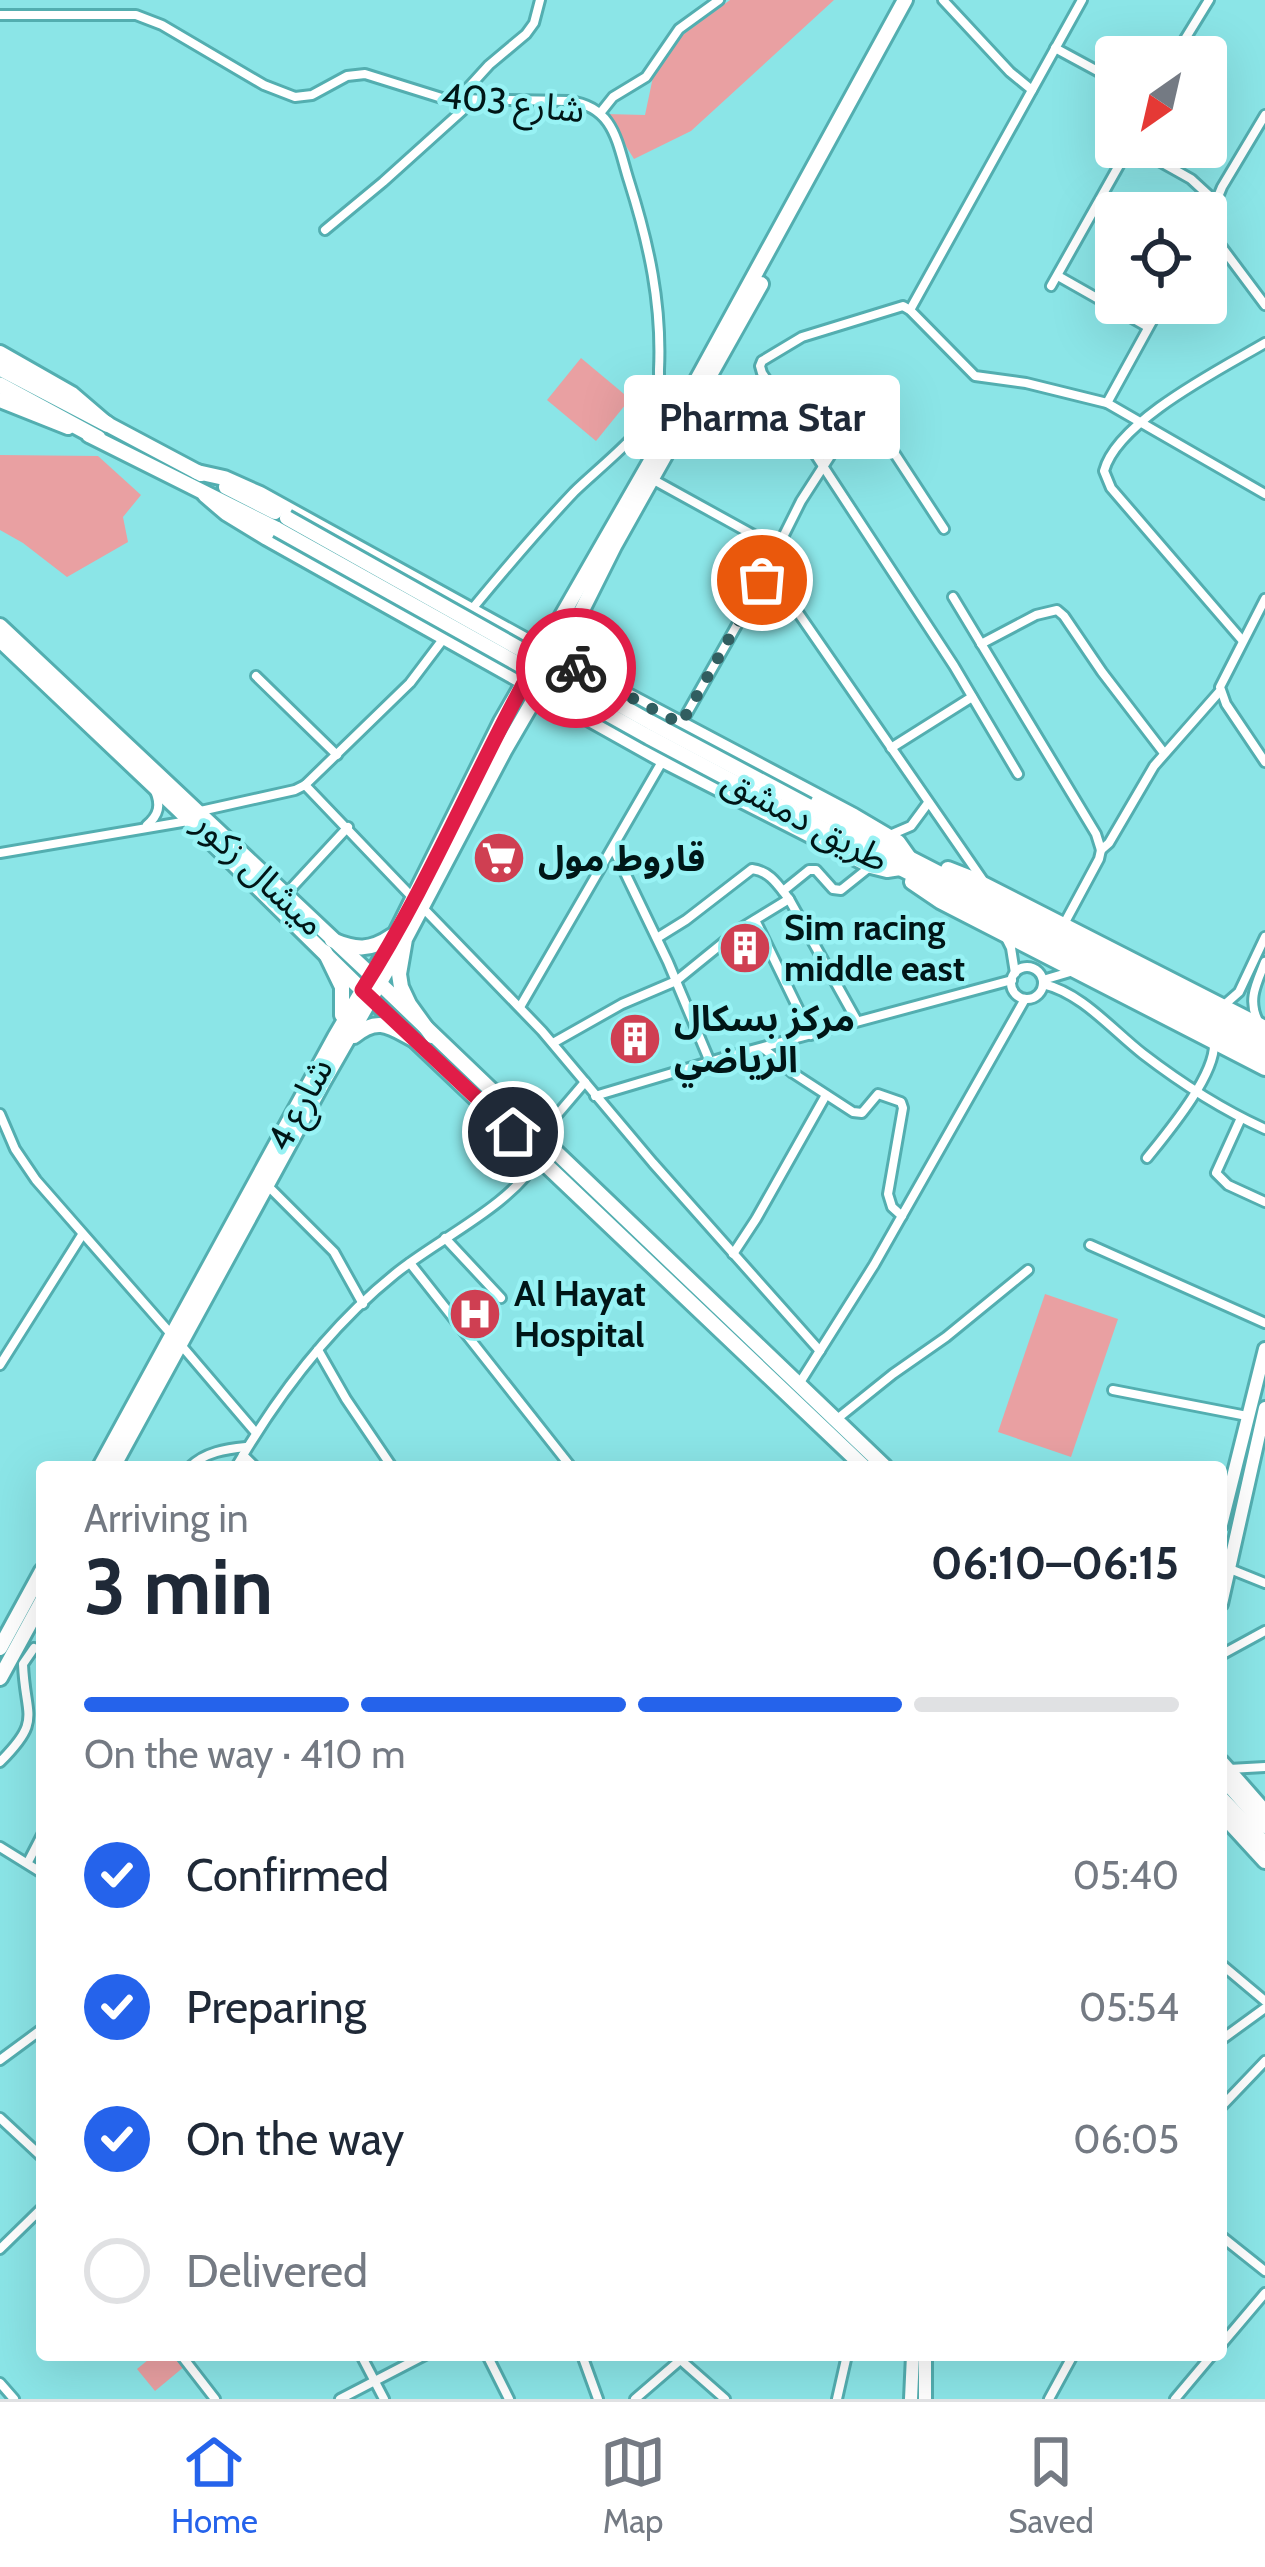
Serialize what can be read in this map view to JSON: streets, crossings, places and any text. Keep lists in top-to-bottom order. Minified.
{"streets":{"main road":["طريق دمشق","ميشال زكور","شارع 4"],"street":["شارع 403"]},"crossings":[["ميشال زكور","شارع 4"]],"places":{"other":["Pharma Star"],"supermarket":["قاروط مول"],"building":["Sim racing middle east","مركز بسكال الرياضي"],"hospital":["Al Hayat Hospital"]},"north":"bottom left","page":{"bubble":"Pharma Star","heading":["3 min","Arriving in","06:10–06:15"],"bar":"On the way · 410 m","list":[["Confirmed","05:40"],["Preparing","05:54"],["On the way","06:05"],"Delivered"],"tabs":["Home","Map","Saved"]}}
